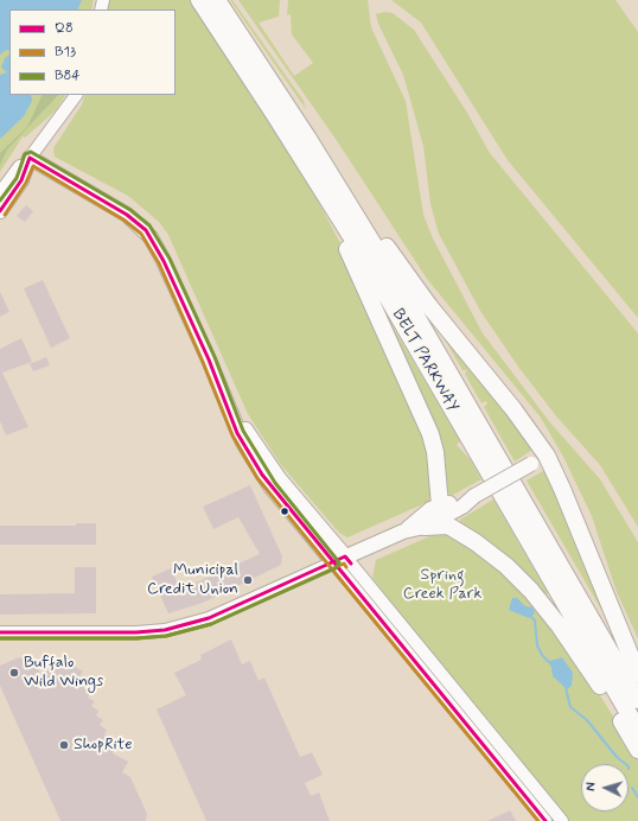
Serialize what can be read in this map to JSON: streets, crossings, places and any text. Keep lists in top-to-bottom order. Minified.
{"streets":{"highway":["BELT PARKWAY"]},"parks":["Spring Creek Park"],"places":["Municipal Credit Union","Buffalo Wild Wings","ShopRite"],"lines":["transit line B84","transit line Q8","transit line B13"],"legend":["Q8","B13","B84"],"north":"left"}
